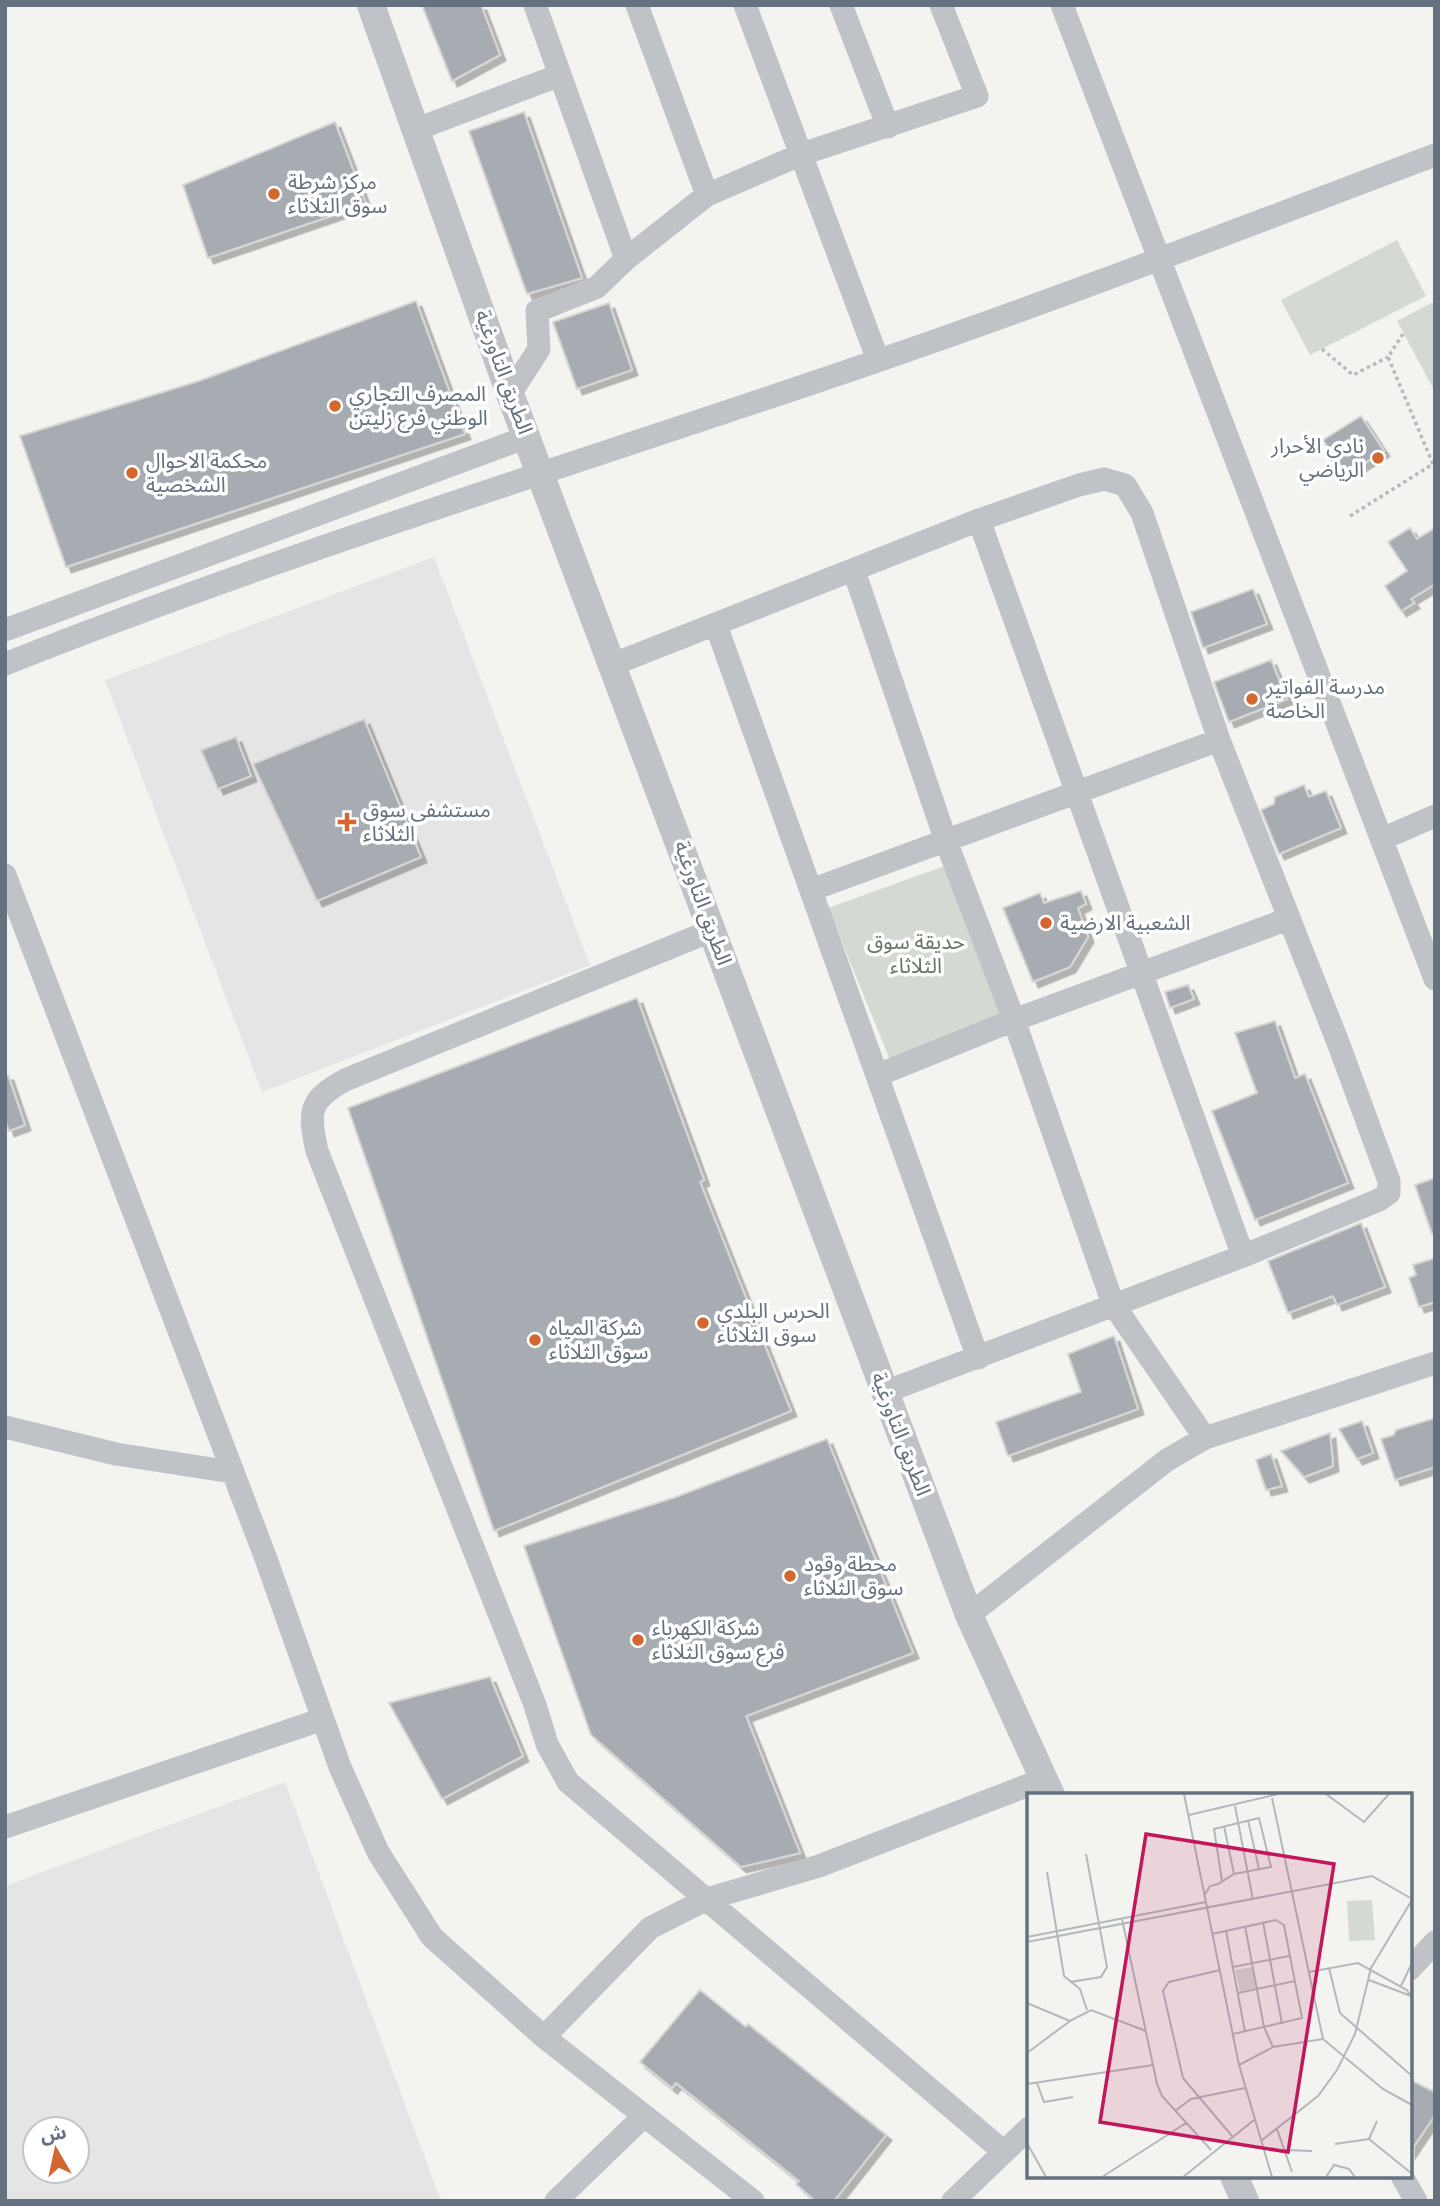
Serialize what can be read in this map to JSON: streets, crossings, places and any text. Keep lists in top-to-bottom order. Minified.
{"streets":{"street":["الطريق التاورغية"]},"parks":["حديقة سوق الثلاثاء"],"places":{"other":["مركز شرطة سوق الثلاثاء","المصرف التجاري الوطني فرع زليتن","نادي الأحرار الرياضي","محكمة الاحوال الشخصية","مدرسة الفواتير الخاصة","الشعبية الارضية","الحرس البلدي سوق الثلاثاء","شركة المياه سوق الثلاثاء","محطة وقود سوق الثلاثاء","شركة الكهرباء فرع سوق الثلاثاء"],"health":["مستشفى سوق الثلاثاء"]},"north":"top"}
